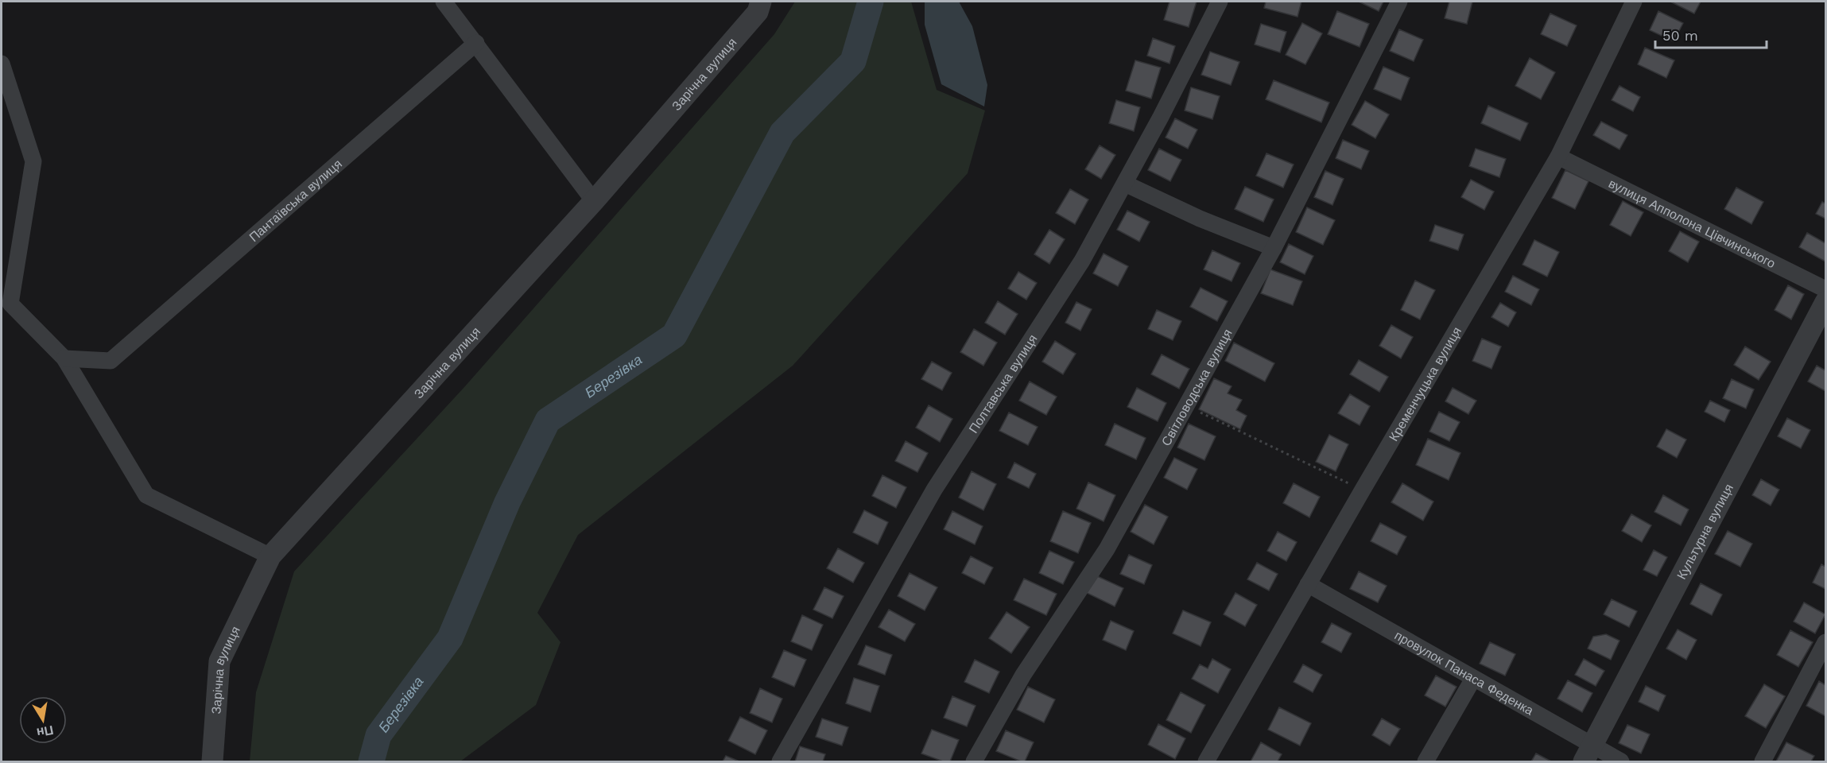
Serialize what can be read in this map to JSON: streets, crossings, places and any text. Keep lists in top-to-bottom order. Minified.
{"streets":{"street":["Зарічна вулиця","Пантаївська вулиця","вулиця Апполона Цівчинського","Полтавська вулиця","Кременчуцька вулиця","Світловодська вулиця","Культурна вулиця","провулок Панаса Феденка"]},"crossings":[["вулиця Апполона Цівчинського","Кременчуцька вулиця"],["Кременчуцька вулиця","провулок Панаса Феденка"],["Культурна вулиця","провулок Панаса Феденка"]],"water":["Березівка"],"scale_bar":"50 m","north":"bottom"}
